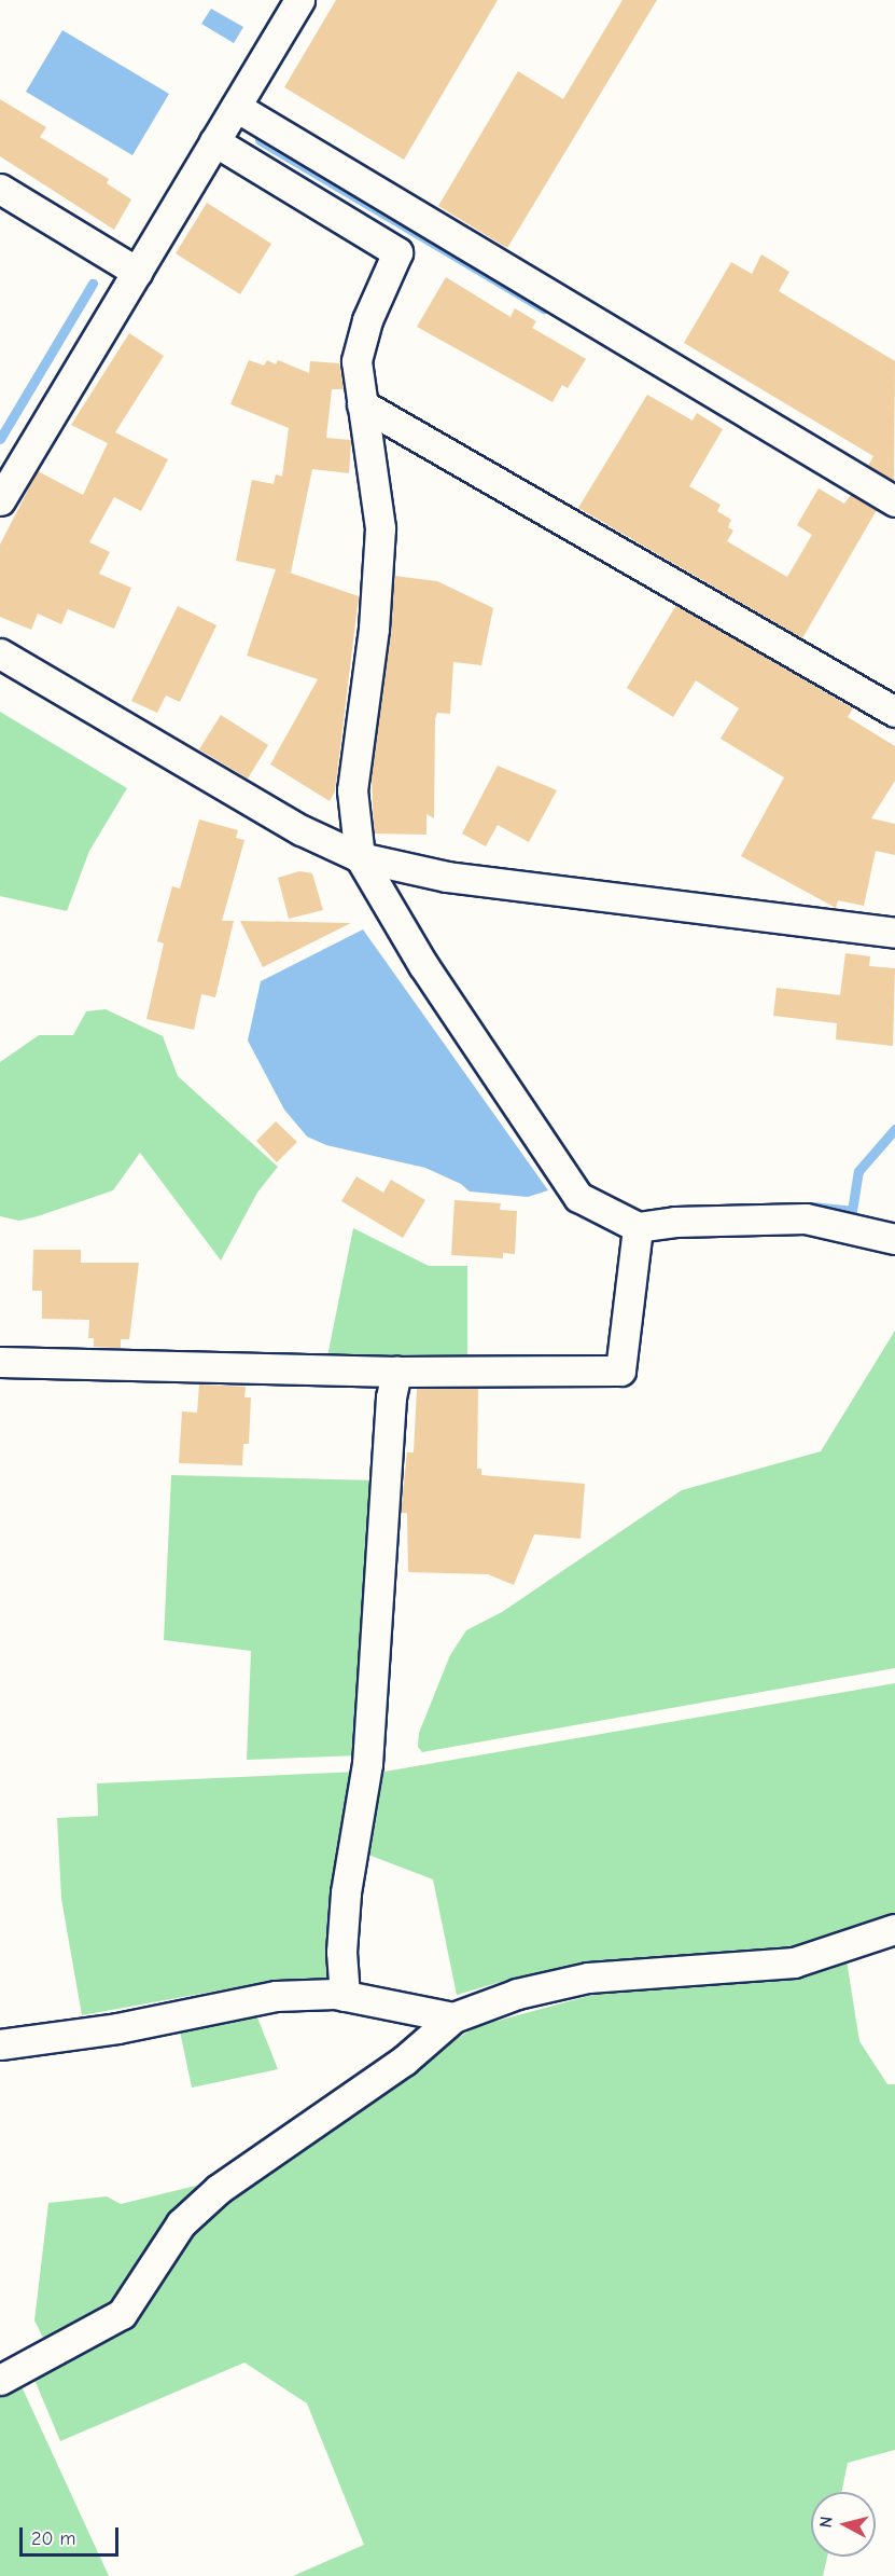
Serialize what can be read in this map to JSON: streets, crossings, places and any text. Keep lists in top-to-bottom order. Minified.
{"scale_bar":"20 m","north":"left"}
